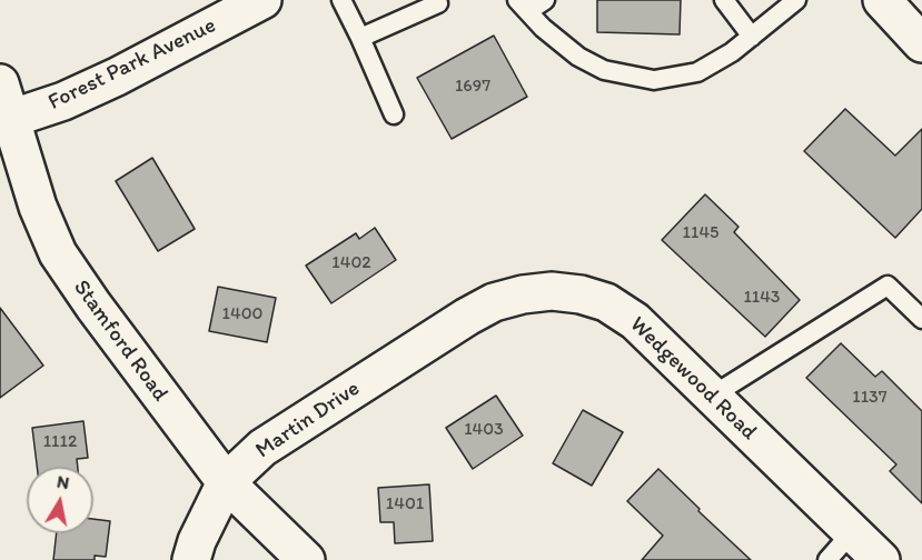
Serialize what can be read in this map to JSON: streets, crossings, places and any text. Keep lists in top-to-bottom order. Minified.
{"streets":{"street":["Forest Park Avenue","Stamford Road","Wedgewood Road","Martin Drive"]},"crossings":[["Forest Park Avenue","Stamford Road"],["Stamford Road","Martin Drive"],["Wedgewood Road","Martin Drive"]],"house_numbers":["1697","1145","1402","1143","1400","1137","1403","1112","1401"],"north":"top"}
